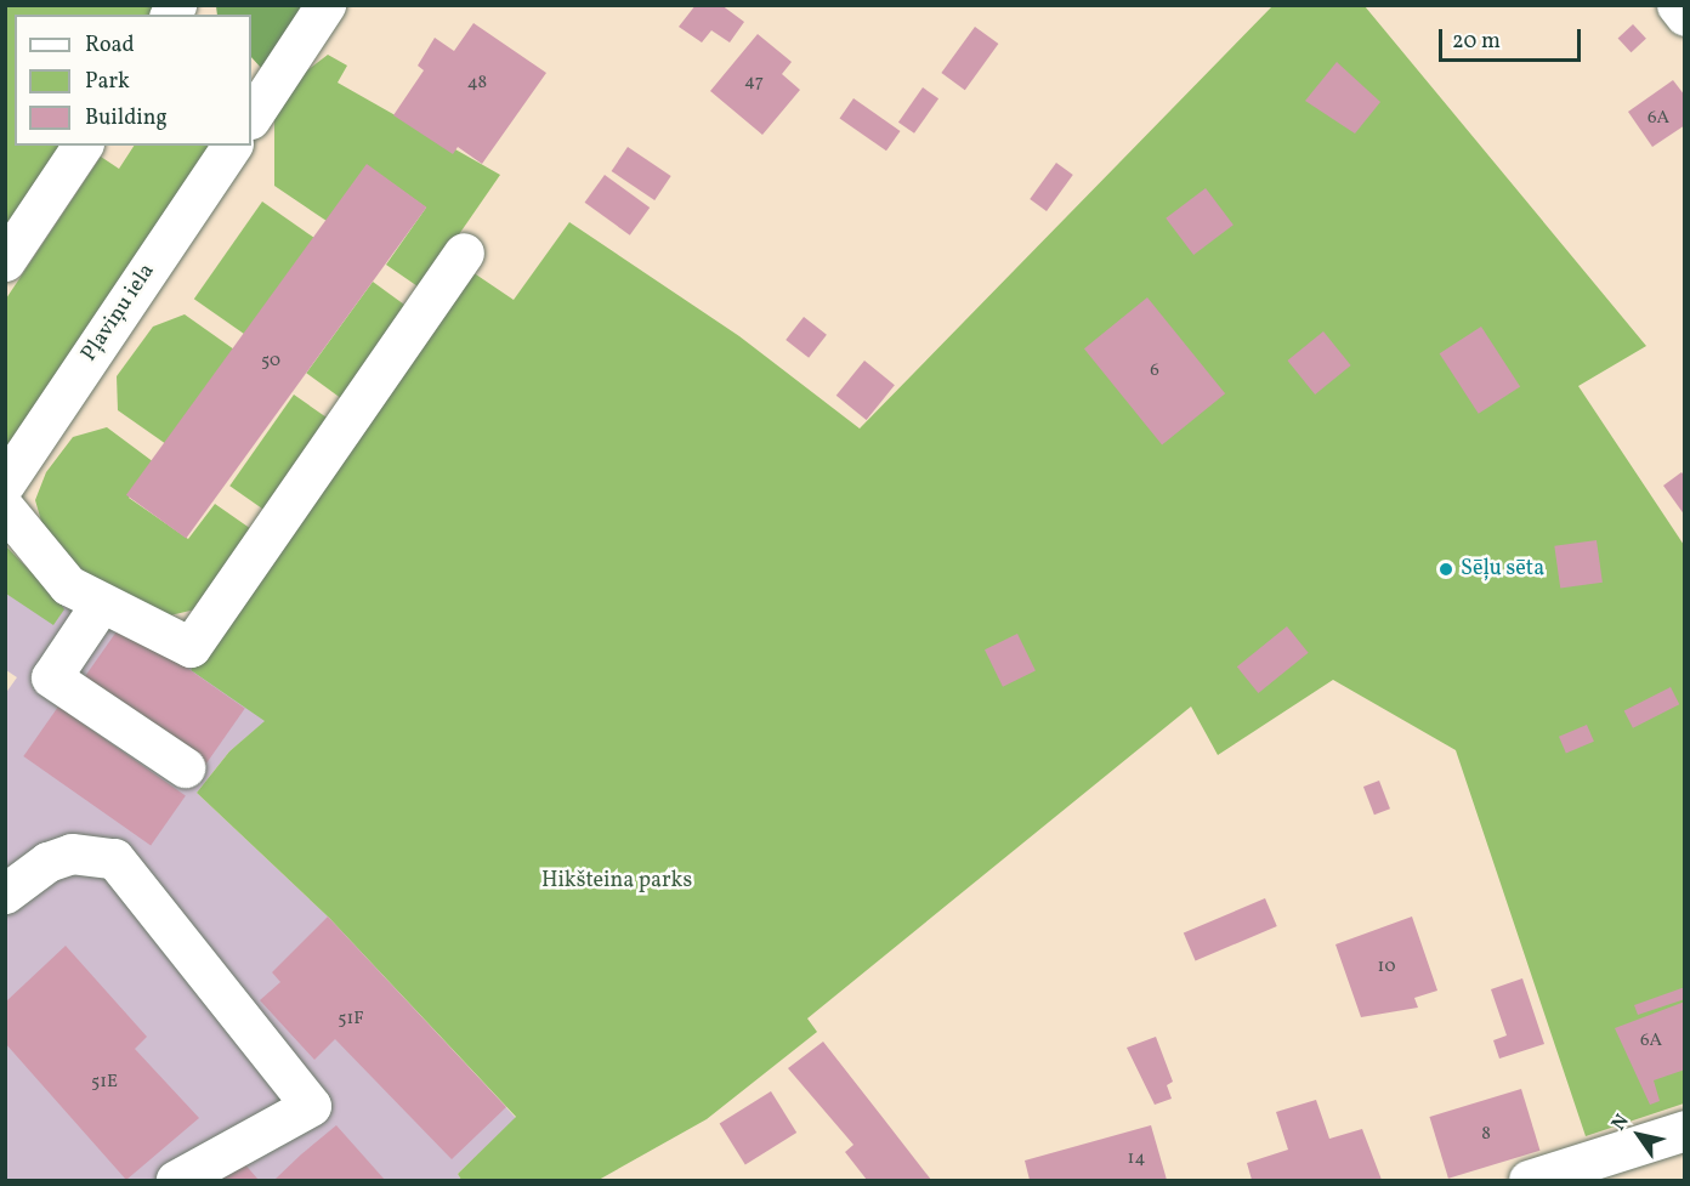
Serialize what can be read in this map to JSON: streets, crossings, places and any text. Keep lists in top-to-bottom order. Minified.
{"streets":{"street":["Pļaviņu iela"]},"parks":["Hikšteina parks"],"places":["Sēļu sēta"],"house_numbers":["47","48","6A","50","6","10","51F","6A","51E","8","14"],"legend":["Road","Park","Building"],"scale_bar":"20 m","north":"top left"}
